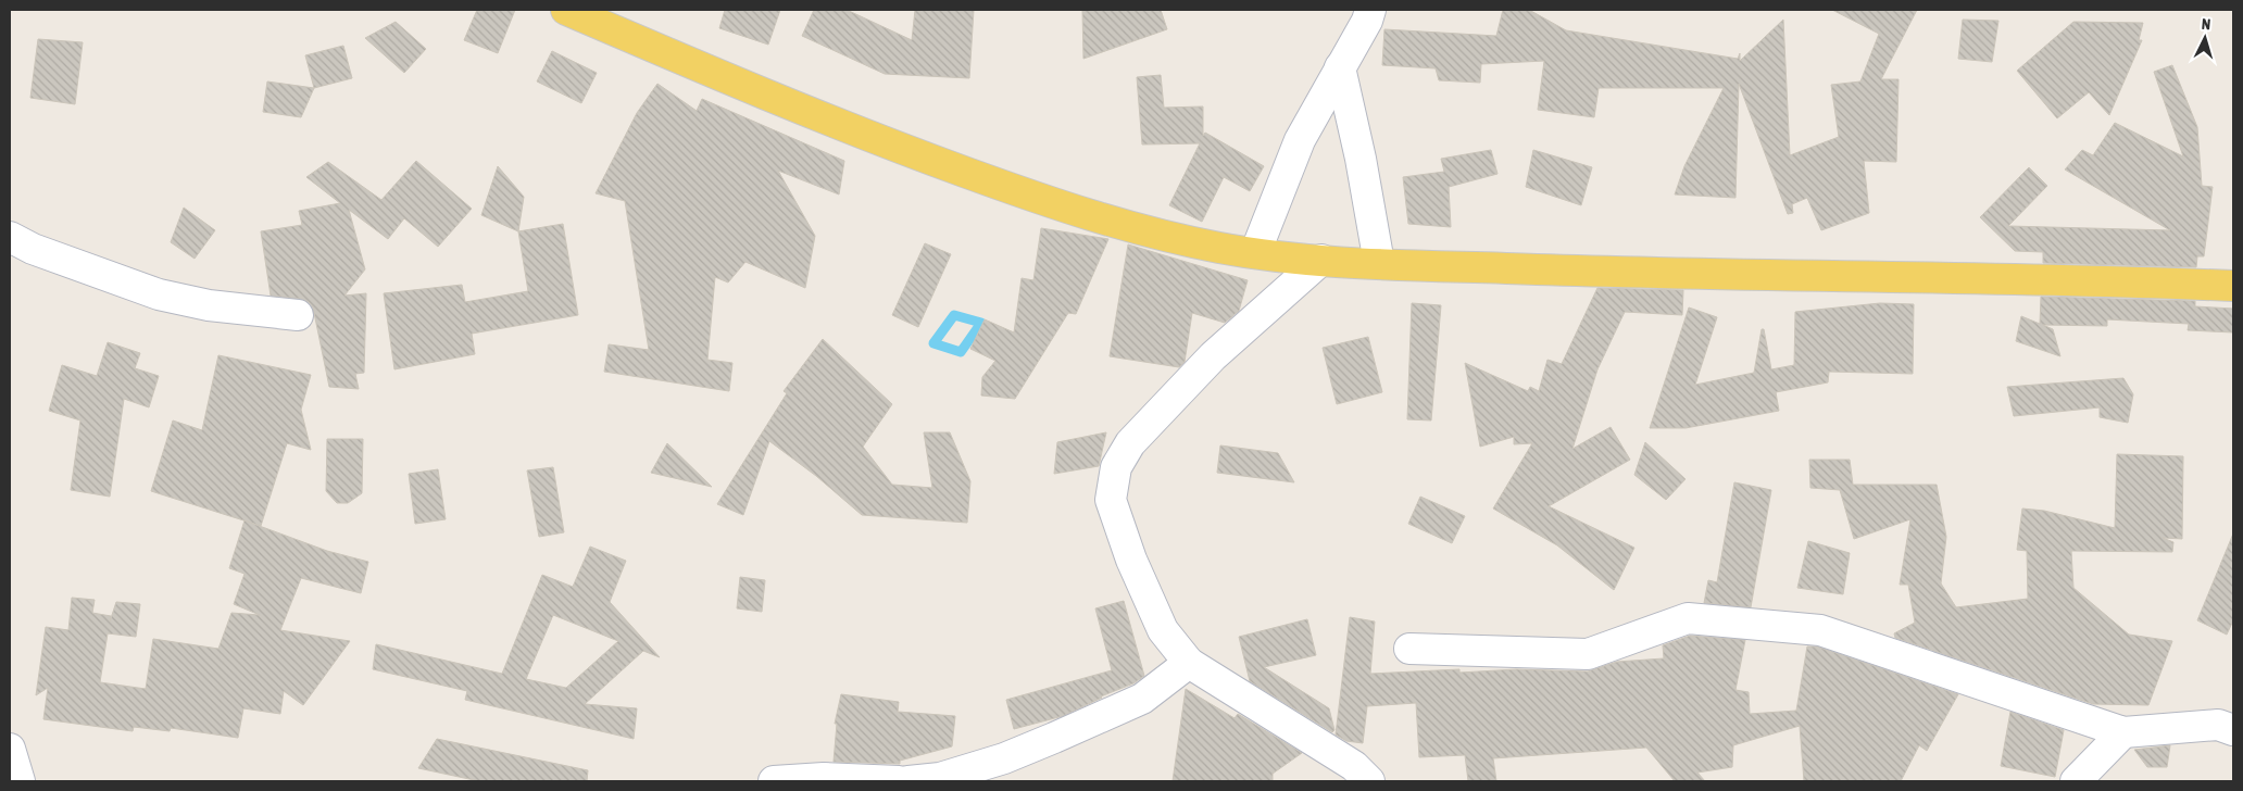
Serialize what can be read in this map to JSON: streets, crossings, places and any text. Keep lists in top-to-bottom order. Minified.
{"north":"top"}
